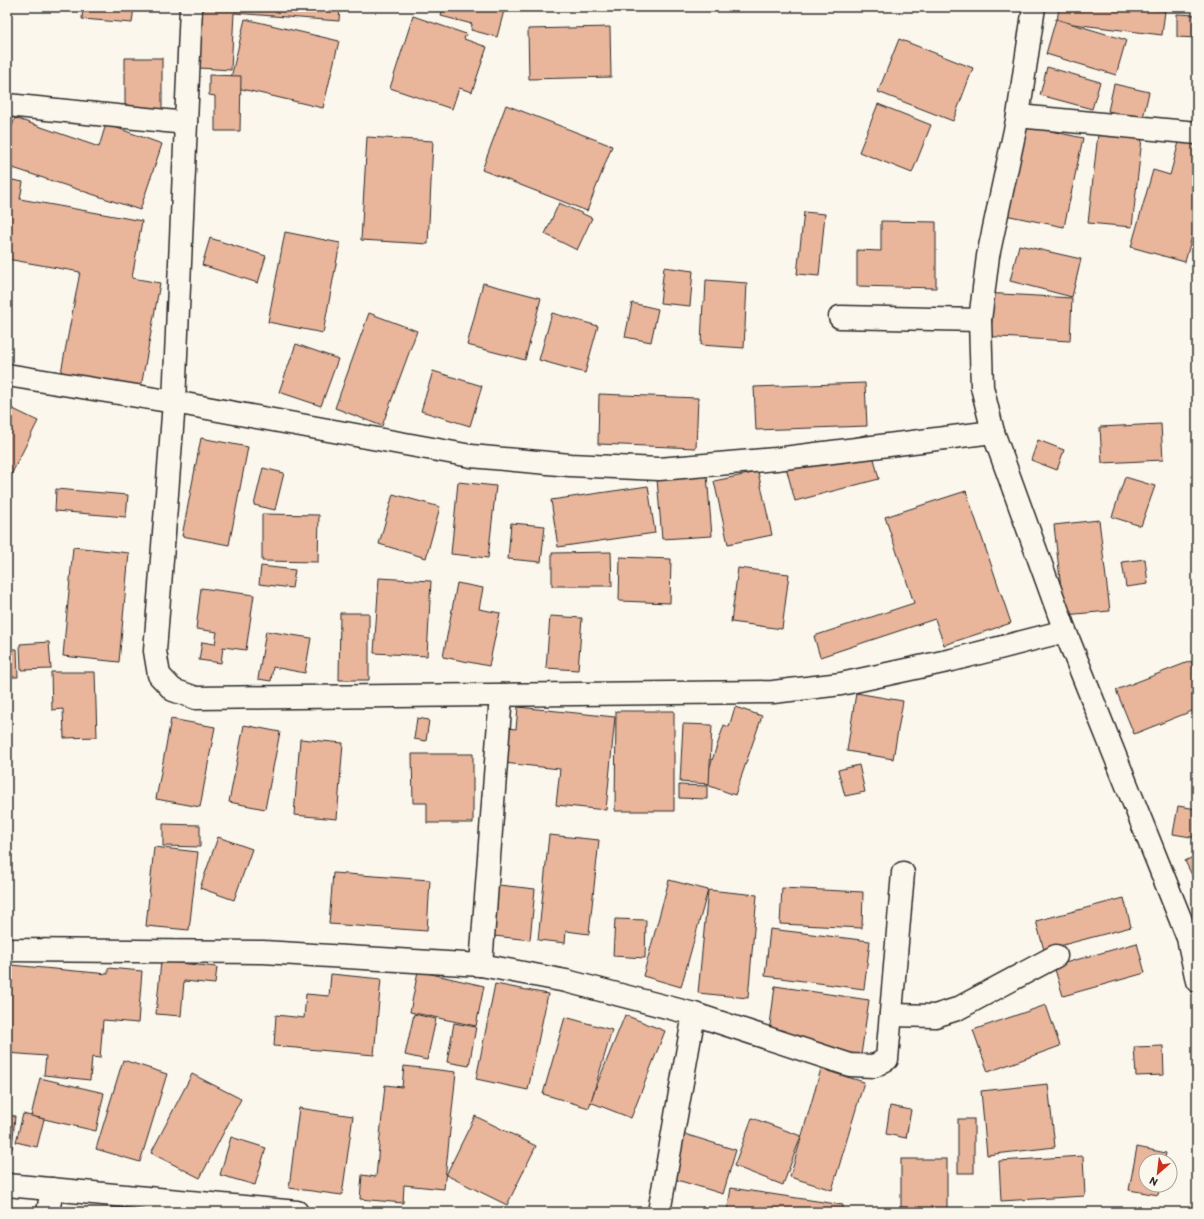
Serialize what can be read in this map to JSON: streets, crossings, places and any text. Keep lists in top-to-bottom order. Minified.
{"north":"bottom left"}
